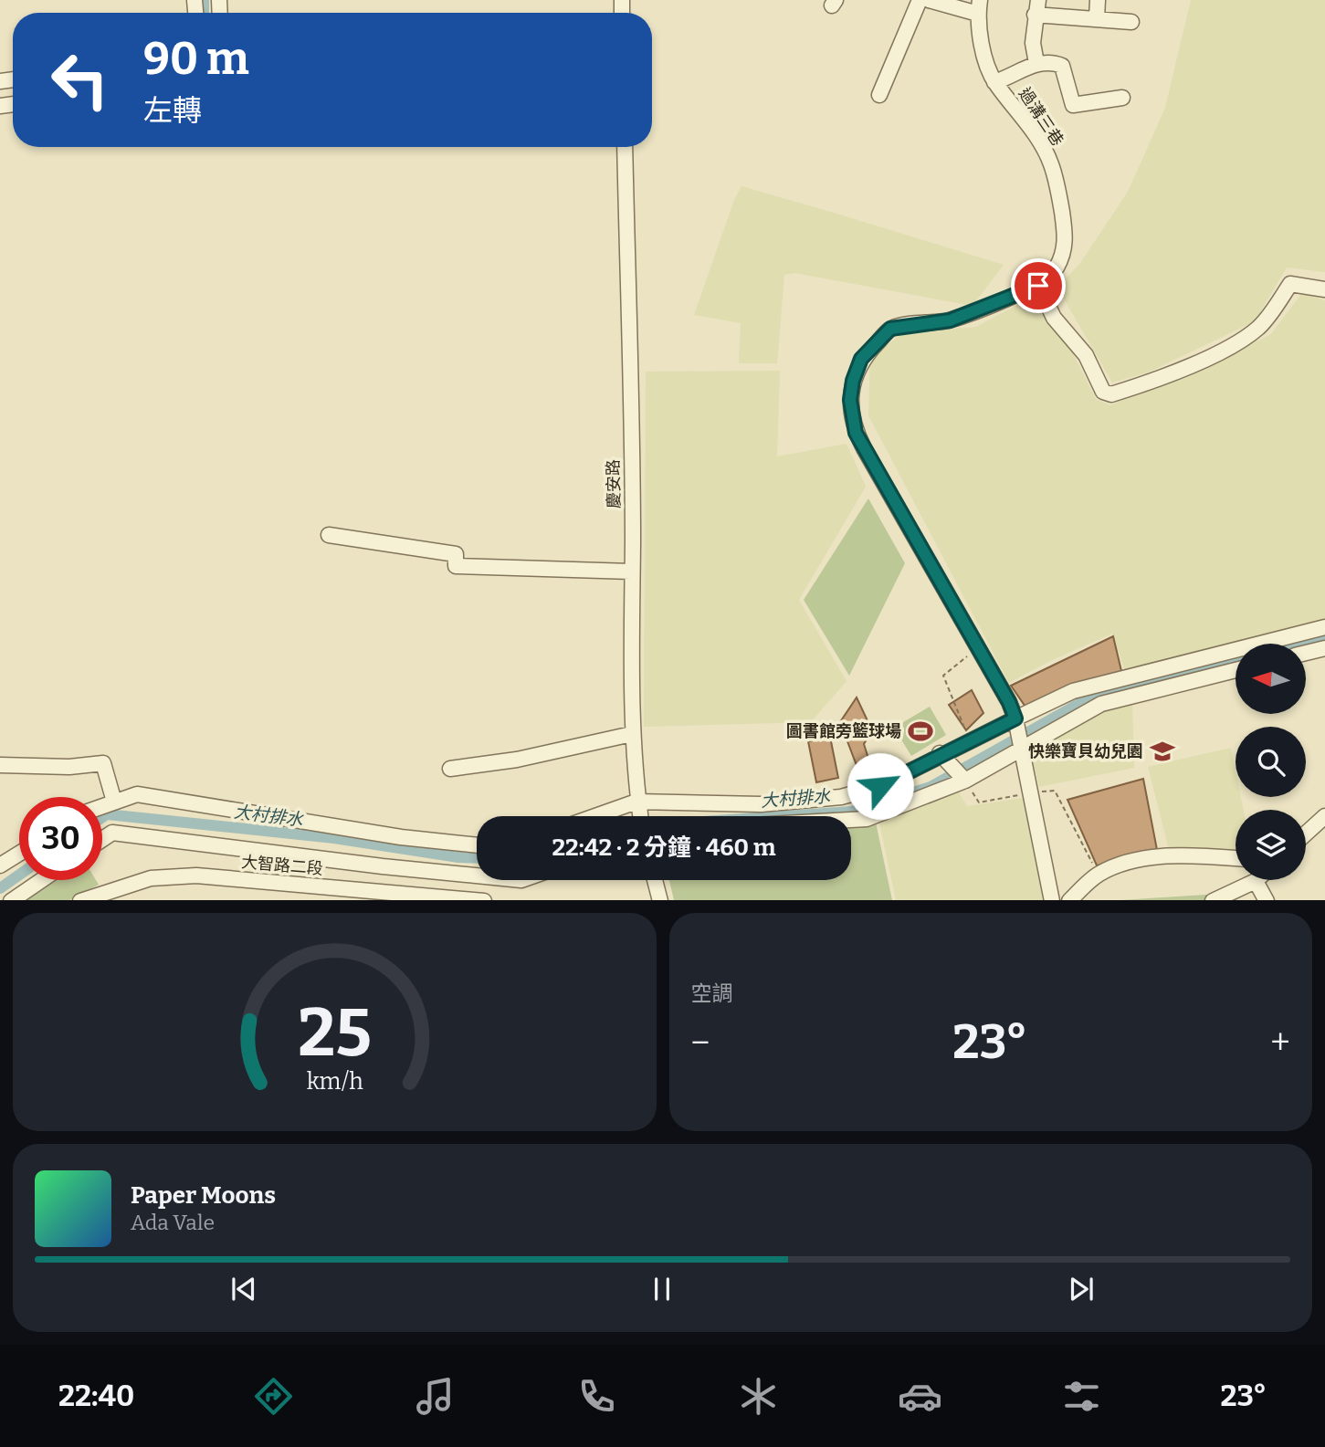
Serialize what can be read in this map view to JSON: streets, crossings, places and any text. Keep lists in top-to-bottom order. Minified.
{"streets":{"street":["過溝三巷","慶安路","大智路二段"]},"water":["大村排水"],"places":{"sports":["圖書館旁籃球場"],"school or university":["快樂寶貝幼兒園"]},"north":"left","page":{"turn":["90 m","左轉"],"limit":"30","trip":"22:42 · 2 分鐘 · 460 m","tile":"空調","heat":["−","23°","+"],"song":["Paper Moons","Ada Vale"],"tabs":["22:40","23°"],"gauge":["25","km/h"]}}
